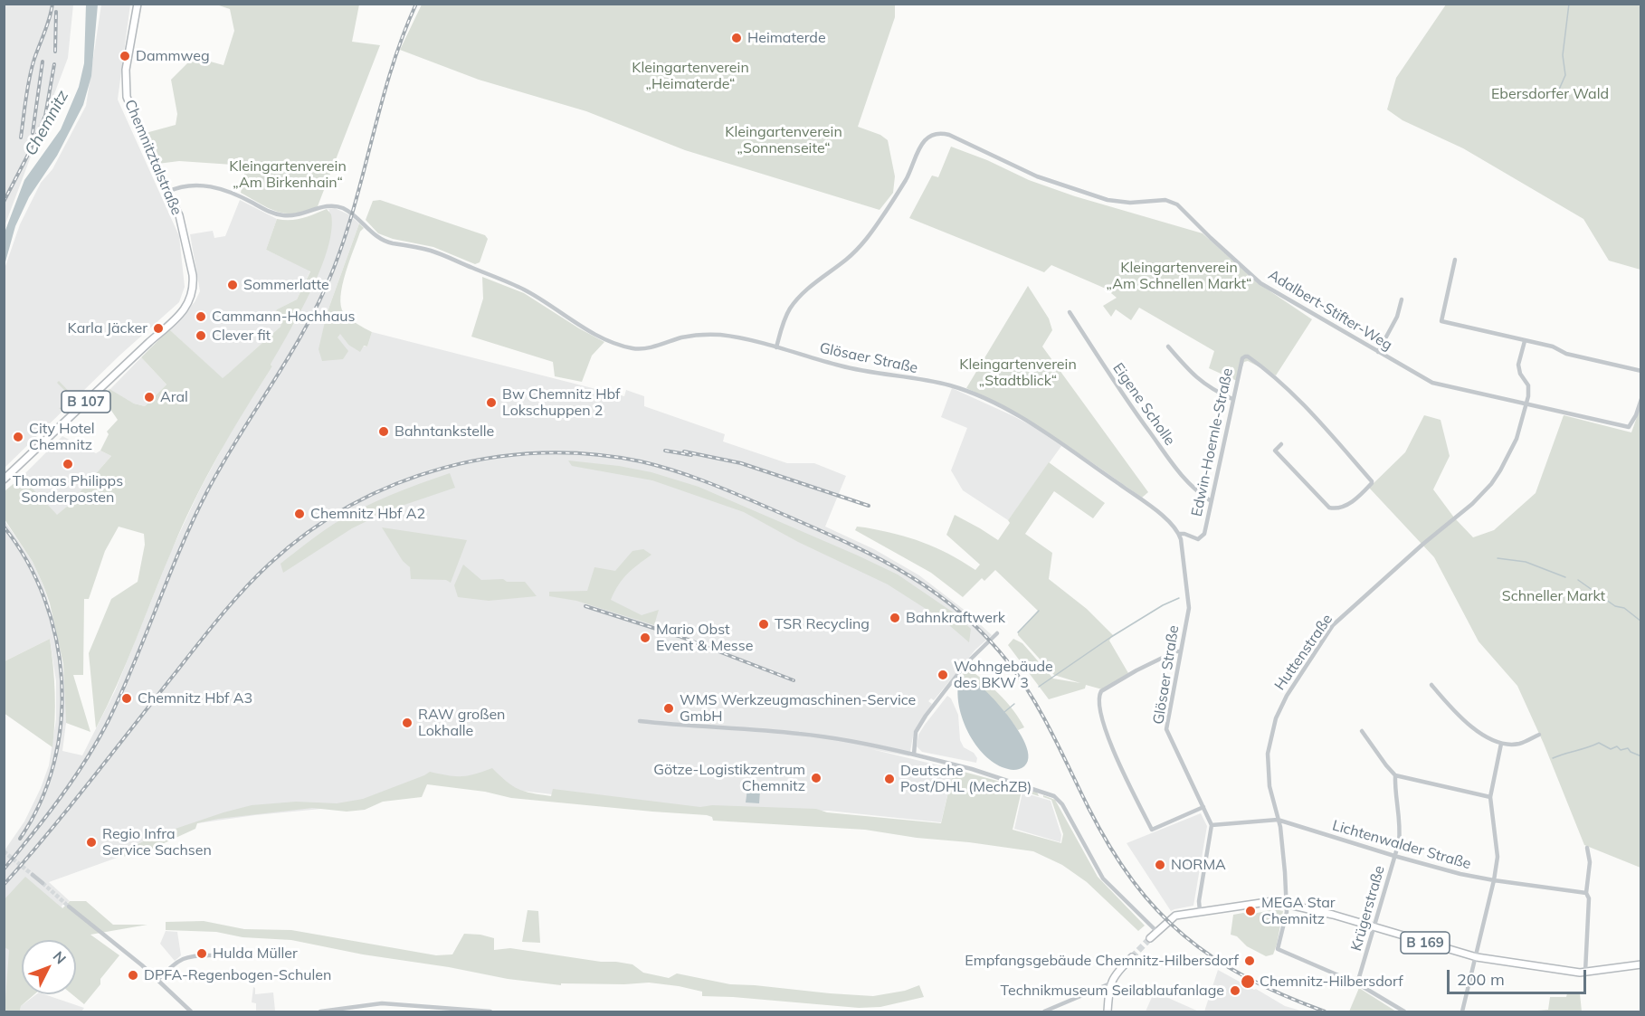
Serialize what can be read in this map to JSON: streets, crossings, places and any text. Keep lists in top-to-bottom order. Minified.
{"streets":{"main road":["Chemnitztalstraße","B 107","B 169"],"street":["Adalbert-Stifter-Weg","Glösaer Straße","Eigene Scholle","Edwin-Hoernle-Straße","Huttenstraße","Lichtenwalder Straße","Krügerstraße"]},"crossings":[["Chemnitztalstraße","Glösaer Straße"],["Adalbert-Stifter-Weg","Glösaer Straße"],["Adalbert-Stifter-Weg","Huttenstraße"],["Glösaer Straße","Edwin-Hoernle-Straße"],["Glösaer Straße","Lichtenwalder Straße"],["Eigene Scholle","Edwin-Hoernle-Straße"],["Huttenstraße","Lichtenwalder Straße"],["Huttenstraße","Krügerstraße"],["Huttenstraße","B 169"],["Lichtenwalder Straße","Krügerstraße"],["Krügerstraße","B 169"]],"water":["Chemnitz"],"parks":["Kleingartenverein „Heimaterde“","Ebersdorfer Wald","Kleingartenverein „Sonnenseite“","Kleingartenverein „Am Birkenhain“","Kleingartenverein „Am Schnellen Markt“","Kleingartenverein „Stadtblick“","Schneller Markt"],"places":["Heimaterde","Dammweg","Sommerlatte","Cammann-Hochhaus","Karla Jäcker","Clever fit","Aral","Bw Chemnitz Hbf Lokschuppen 2","Bahntankstelle","City Hotel Chemnitz","Thomas Philipps Sonderposten","Chemnitz Hbf A2","Bahnkraftwerk","TSR Recycling","Mario Obst Event & Messe","Wohngebäude des BKW 3","Chemnitz Hbf A3","WMS Werkzeugmaschinen-Service GmbH","RAW großen Lokhalle","Götze-Logistikzentrum Chemnitz","Deutsche Post/DHL (MechZB)","Regio Infra Service Sachsen","NORMA","MEGA Star Chemnitz","Hulda Müller","Empfangsgebäude Chemnitz-Hilbersdorf","DPFA-Regenbogen-Schulen","Chemnitz-Hilbersdorf","Technikmuseum Seilablaufanlage"],"scale_bar":"200 m","north":"top right"}
